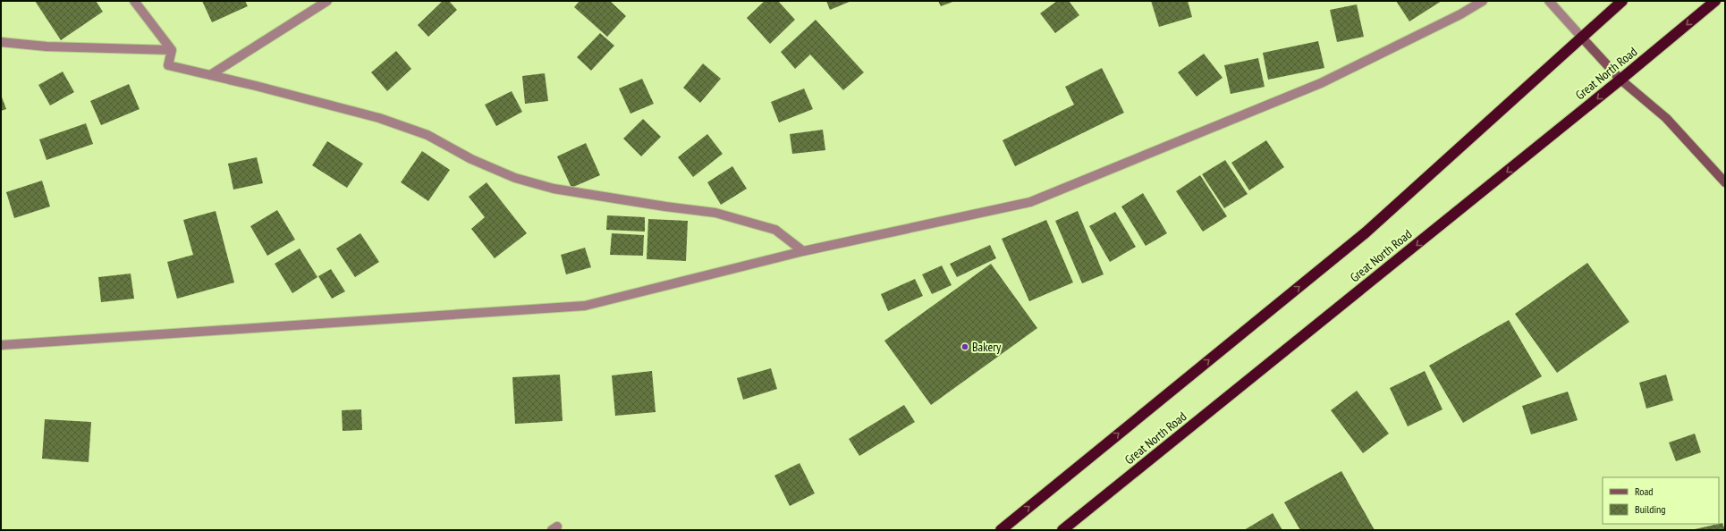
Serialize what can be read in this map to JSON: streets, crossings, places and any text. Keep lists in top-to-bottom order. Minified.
{"streets":{"highway":["Great North Road"]},"places":["Bakery"],"legend":["Road","Building"]}
